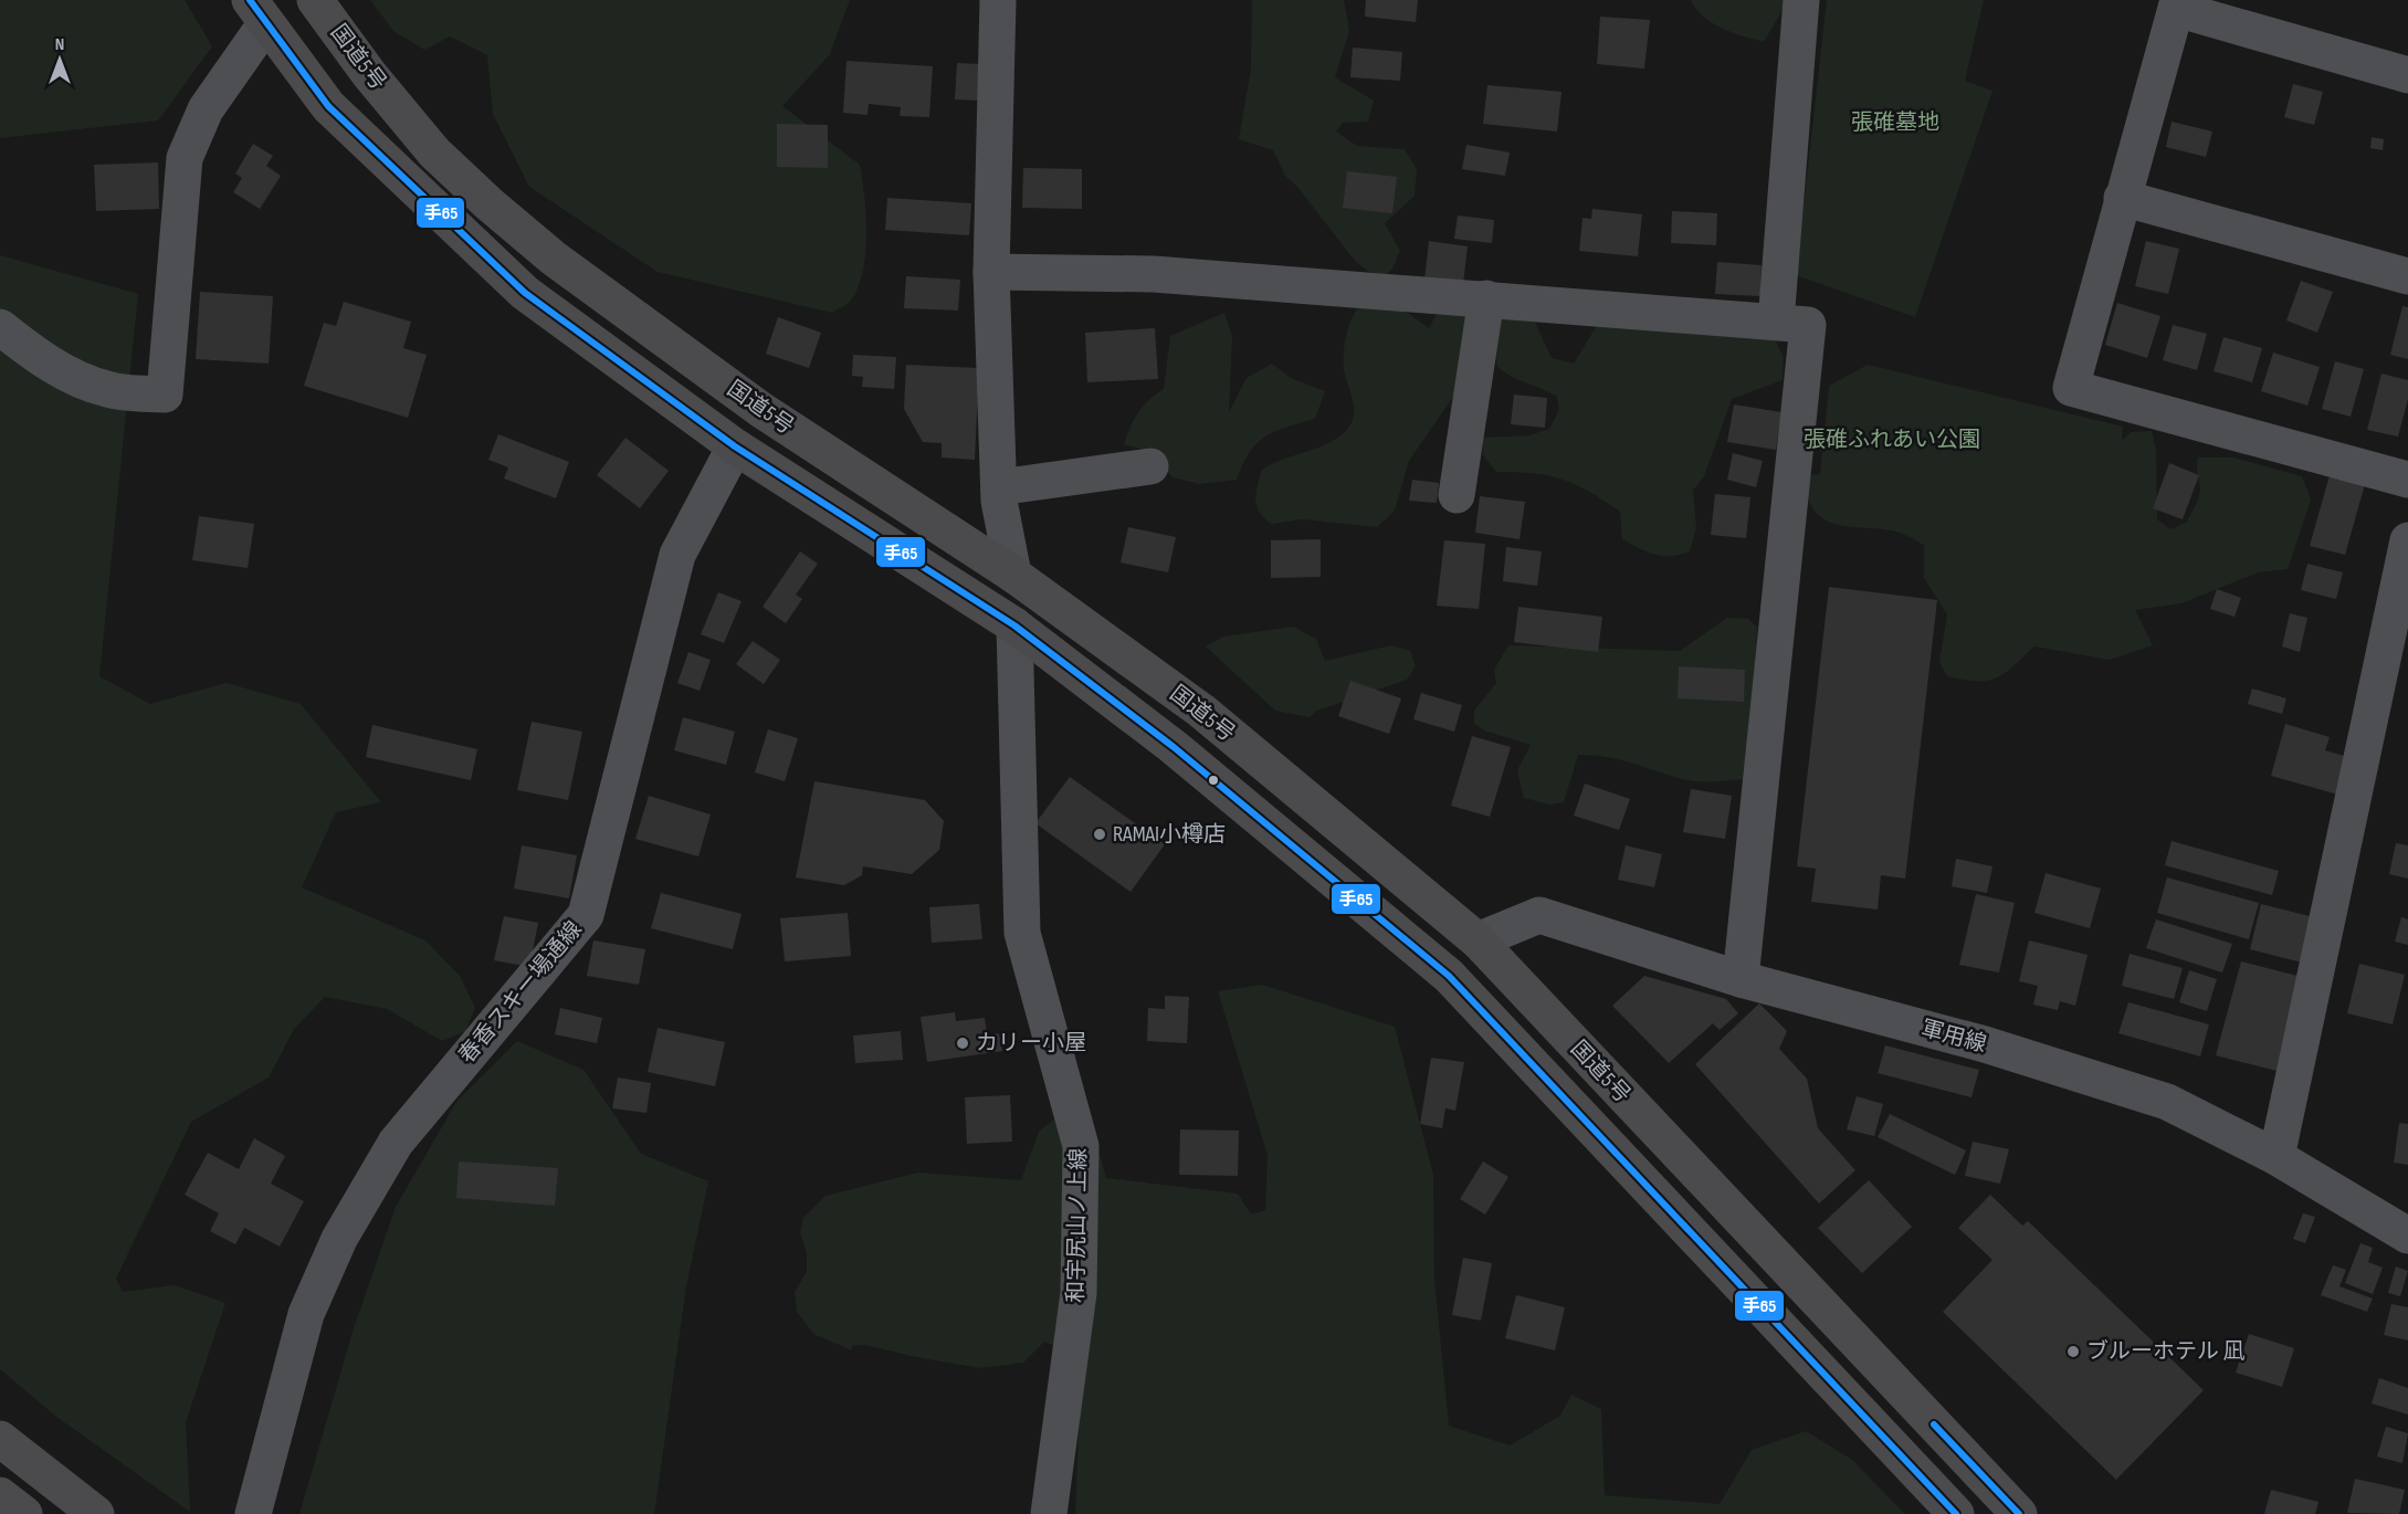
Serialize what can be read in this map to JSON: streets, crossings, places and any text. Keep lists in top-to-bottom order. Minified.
{"streets":{"highway":["国道5号"],"street":["春香スキー場通線","軍用線","和宇尻山ノ上線"]},"crossings":[["国道5号","春香スキー場通線"],["国道5号","軍用線"],["国道5号","和宇尻山ノ上線"]],"parks":["張碓墓地","張碓ふれあい公園"],"places":["RAMAI小樽店","カリー小屋","ブルーホテル 凪"],"lines":["transit line 手65"],"north":"top"}
